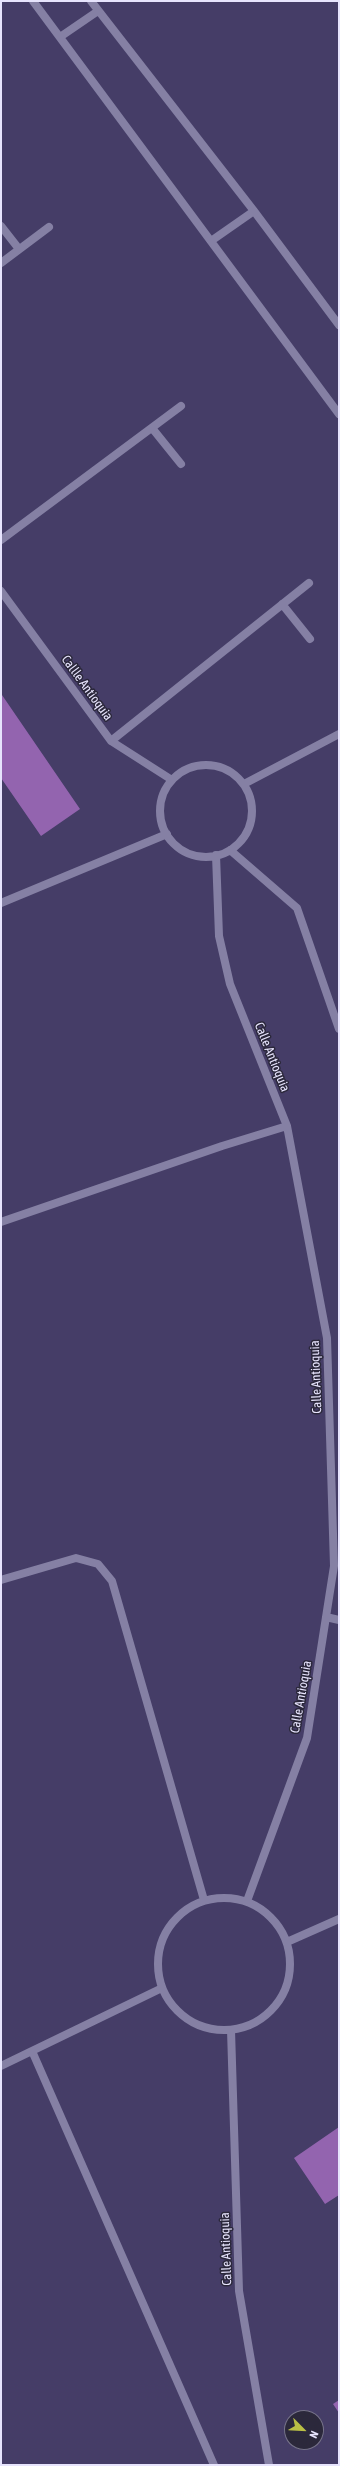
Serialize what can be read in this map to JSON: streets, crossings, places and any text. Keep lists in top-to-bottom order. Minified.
{"streets":{"street":["Callle Antioquia","Calle Antioquia"]},"crossings":[["Callle Antioquia","Calle Antioquia"]],"north":"bottom right"}
